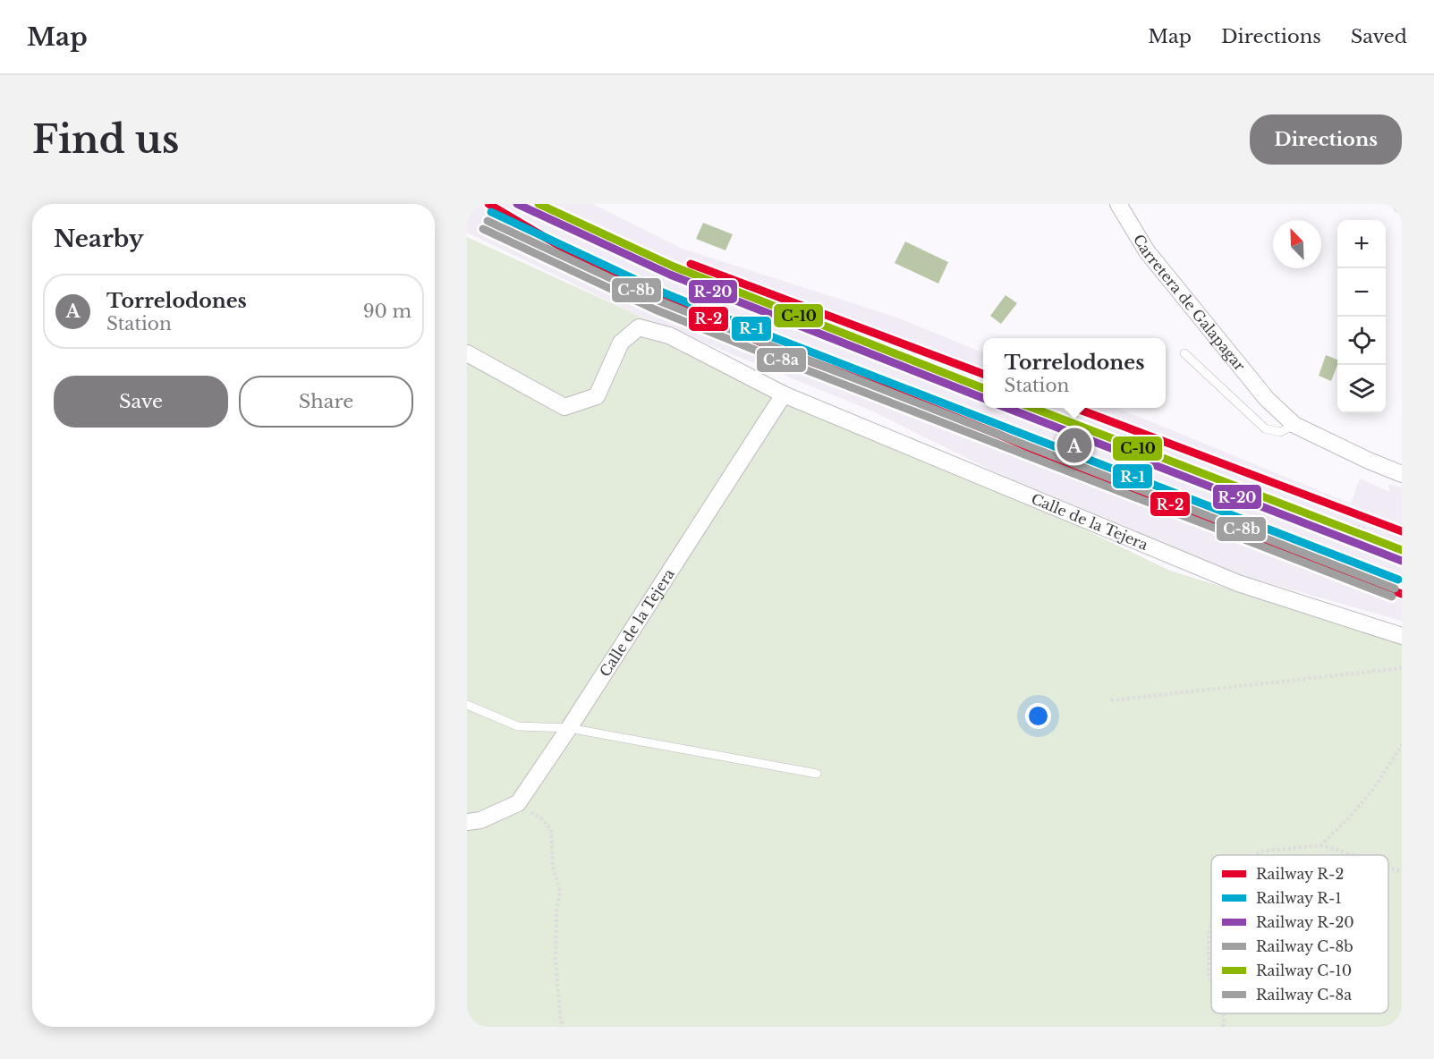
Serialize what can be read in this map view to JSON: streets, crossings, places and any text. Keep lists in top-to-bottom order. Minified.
{"streets":{"street":["Carretera de Galapagar","Calle de la Tejera"]},"lines":["rail line R-2","rail line R-20","rail line C-10","rail line R-1","rail line C-8b","rail line C-8a"],"legend":["Railway R-2","Railway R-1","Railway R-20","Railway C-8b","Railway C-10","Railway C-8a"],"north":"top left","page":{"header":"Map","nav":["Map","Directions","Saved"],"buttons":["Directions",["Save","Share"]],"title":"Find us","heading":"Nearby","map_buttons":["+","−"],"list":[{"mark":"A","name":"Torrelodones","note":"Station","value":"90 m"}],"popup":["Torrelodones","Station"],"pins":"A"}}
